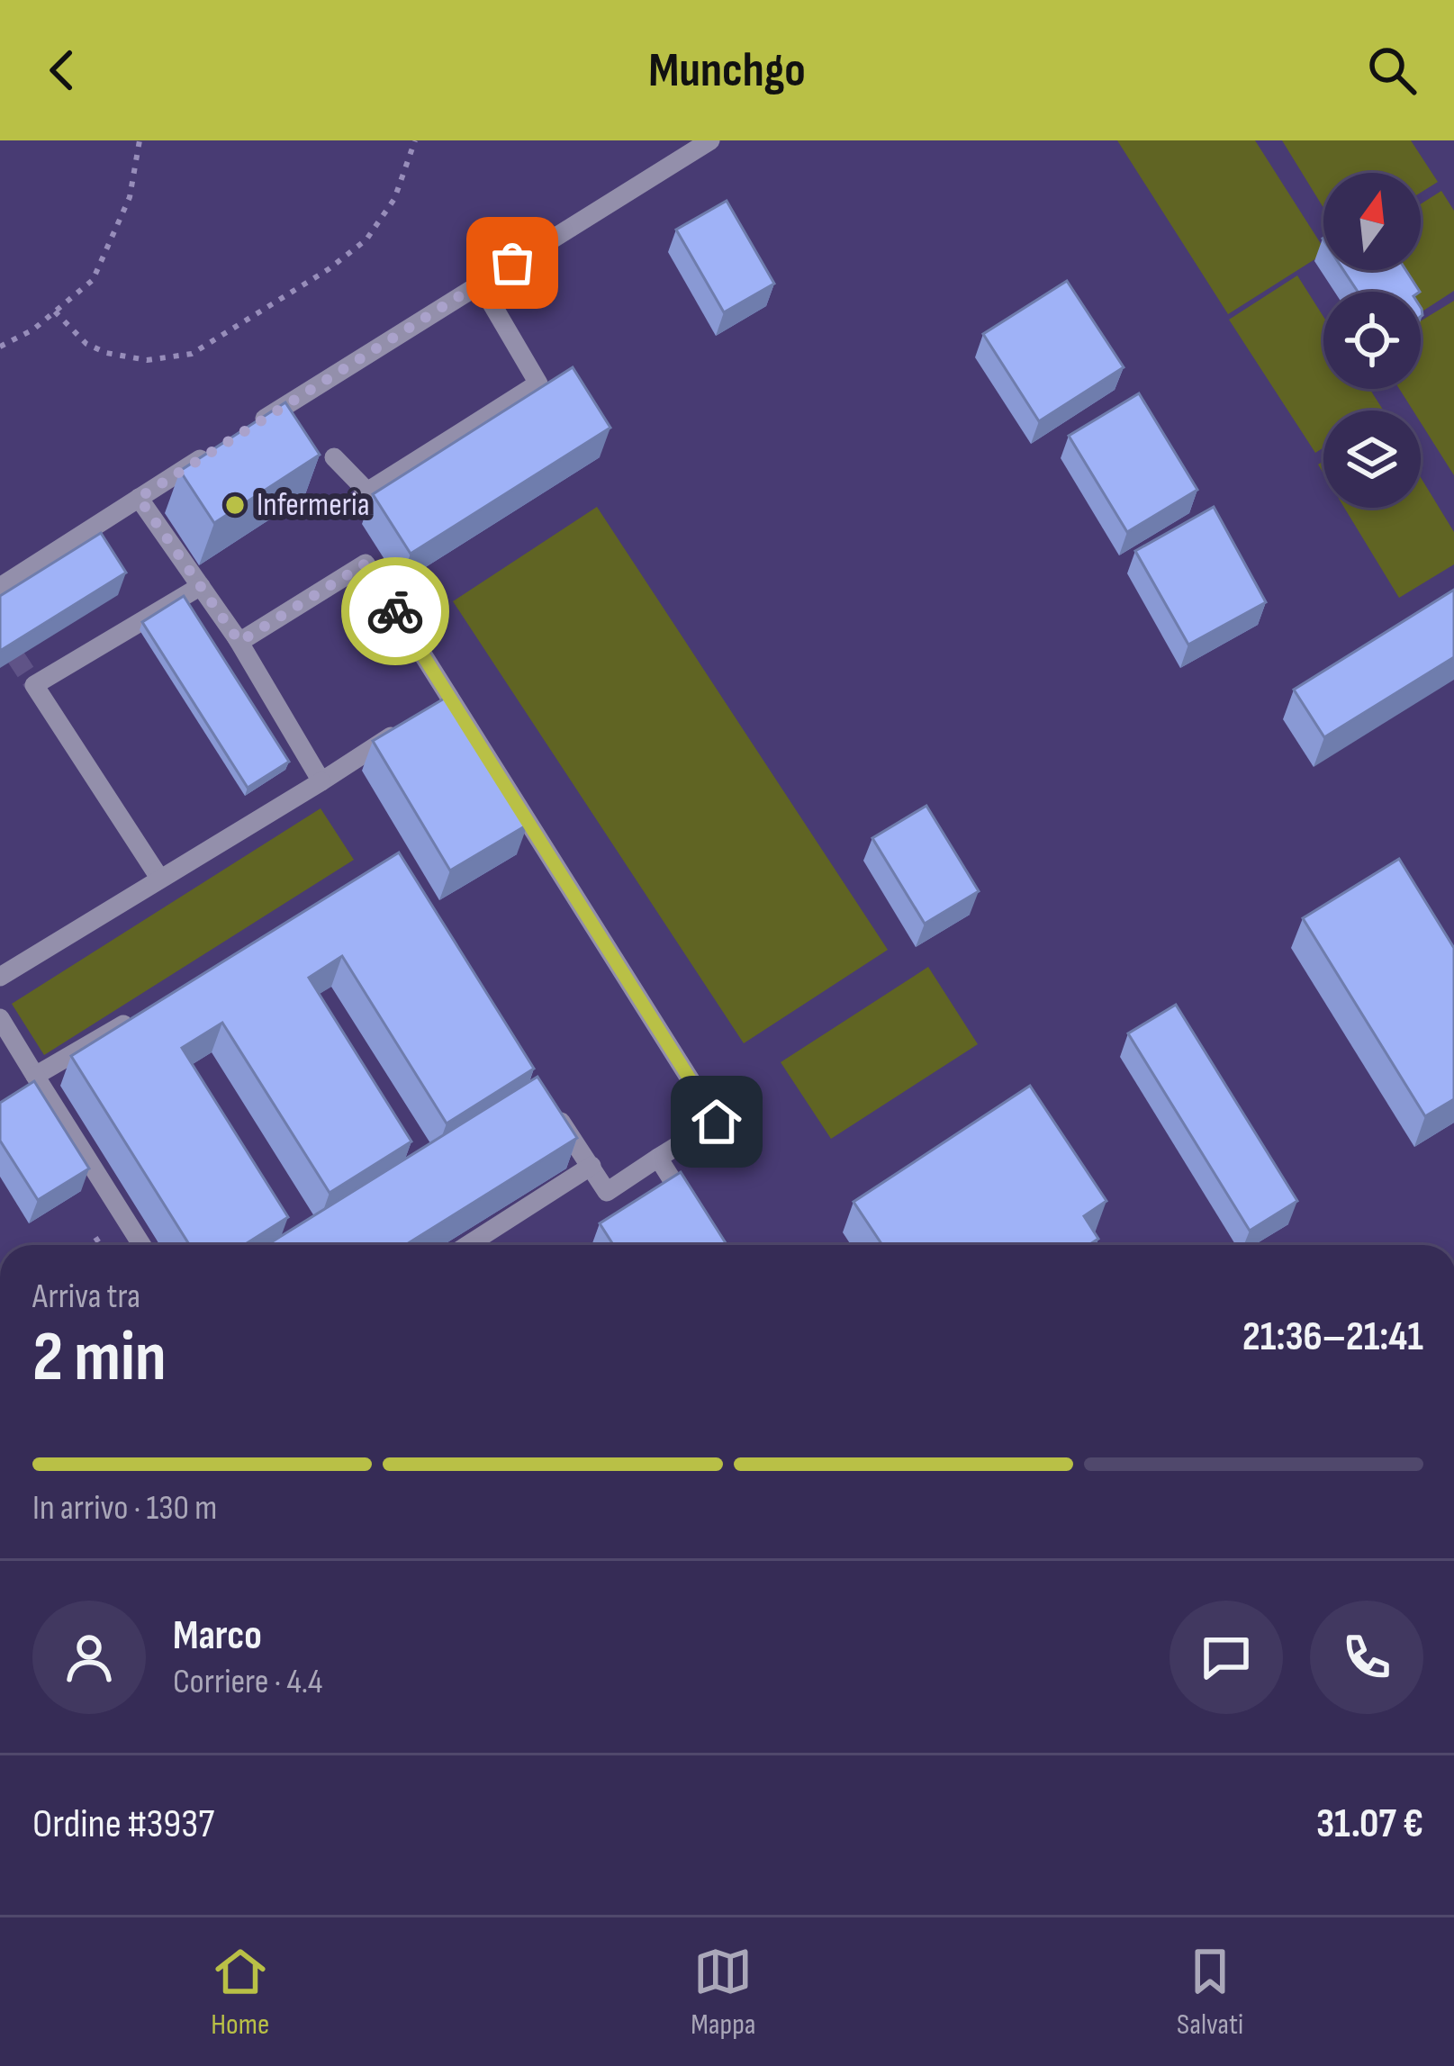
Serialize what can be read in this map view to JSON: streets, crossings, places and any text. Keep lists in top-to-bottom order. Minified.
{"places":["Infermeria"],"north":"top","page":{"header":"Munchgo","heading":["2 min","Arriva tra","21:36–21:41"],"panel":["Marco","Corriere · 4.4","Ordine #3937","31.07 €"],"bar":"In arrivo · 130 m","tabs":["Home","Mappa","Salvati"]}}
